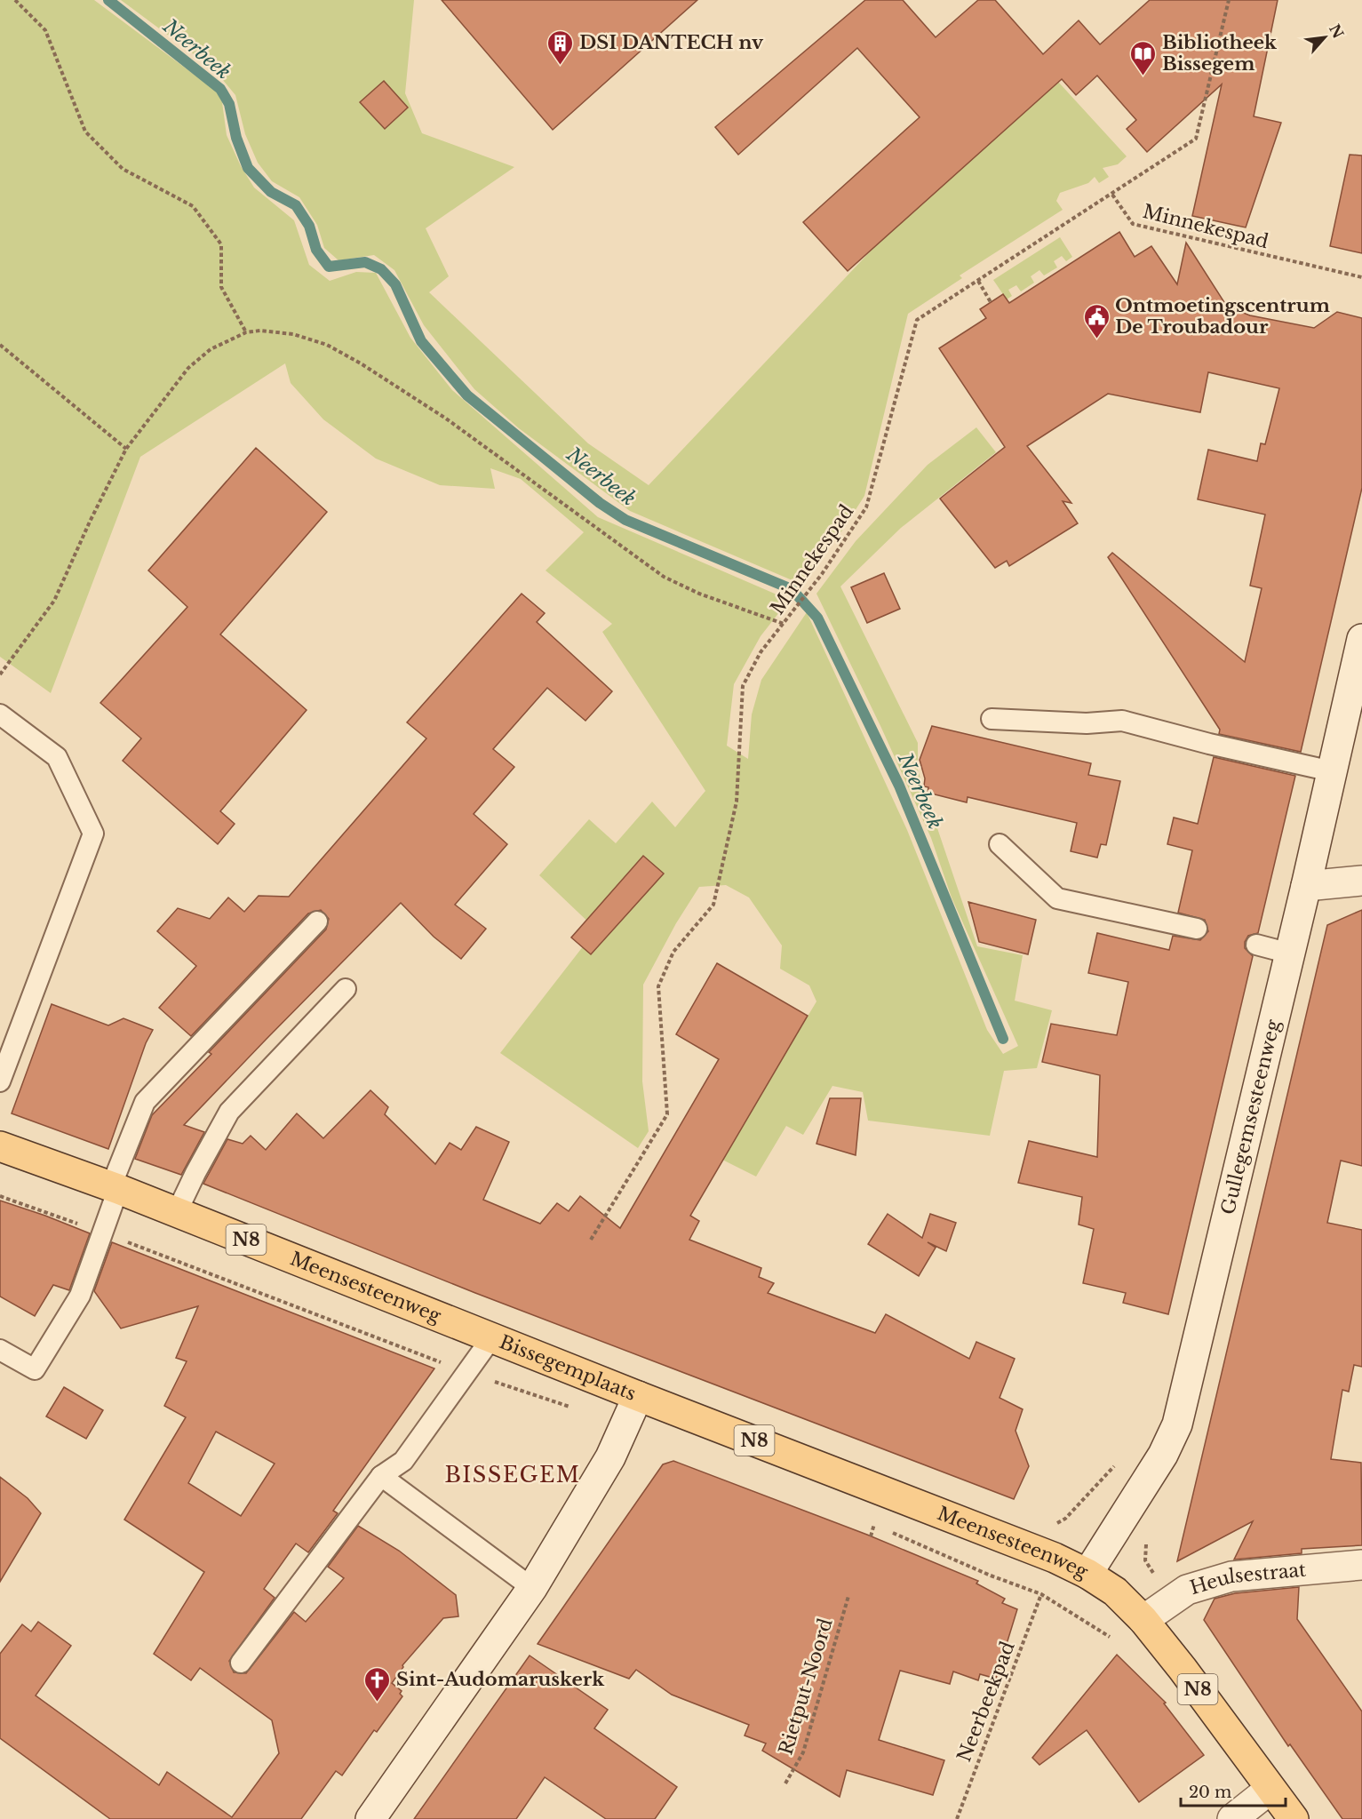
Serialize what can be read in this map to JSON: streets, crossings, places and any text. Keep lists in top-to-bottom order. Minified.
{"streets":{"main road":["N8","Meensesteenweg","Bissegemplaats"],"street":["Gullegemsesteenweg","Heulsestraat"],"path":["Minnekespad","Rietput-Noord","Neerbeekpad"]},"crossings":[["Gullegemsesteenweg","Meensesteenweg"],["Meensesteenweg","Bissegemplaats"],["Meensesteenweg","Heulsestraat"]],"districts":["BISSEGEM"],"water":["Neerbeek"],"places":{"building":["DSI DANTECH nv"],"library":["Bibliotheek Bissegem"],"public building":["Ontmoetingscentrum De Troubadour"],"church":["Sint-Audomaruskerk"]},"scale_bar":"20 m","north":"top right"}
